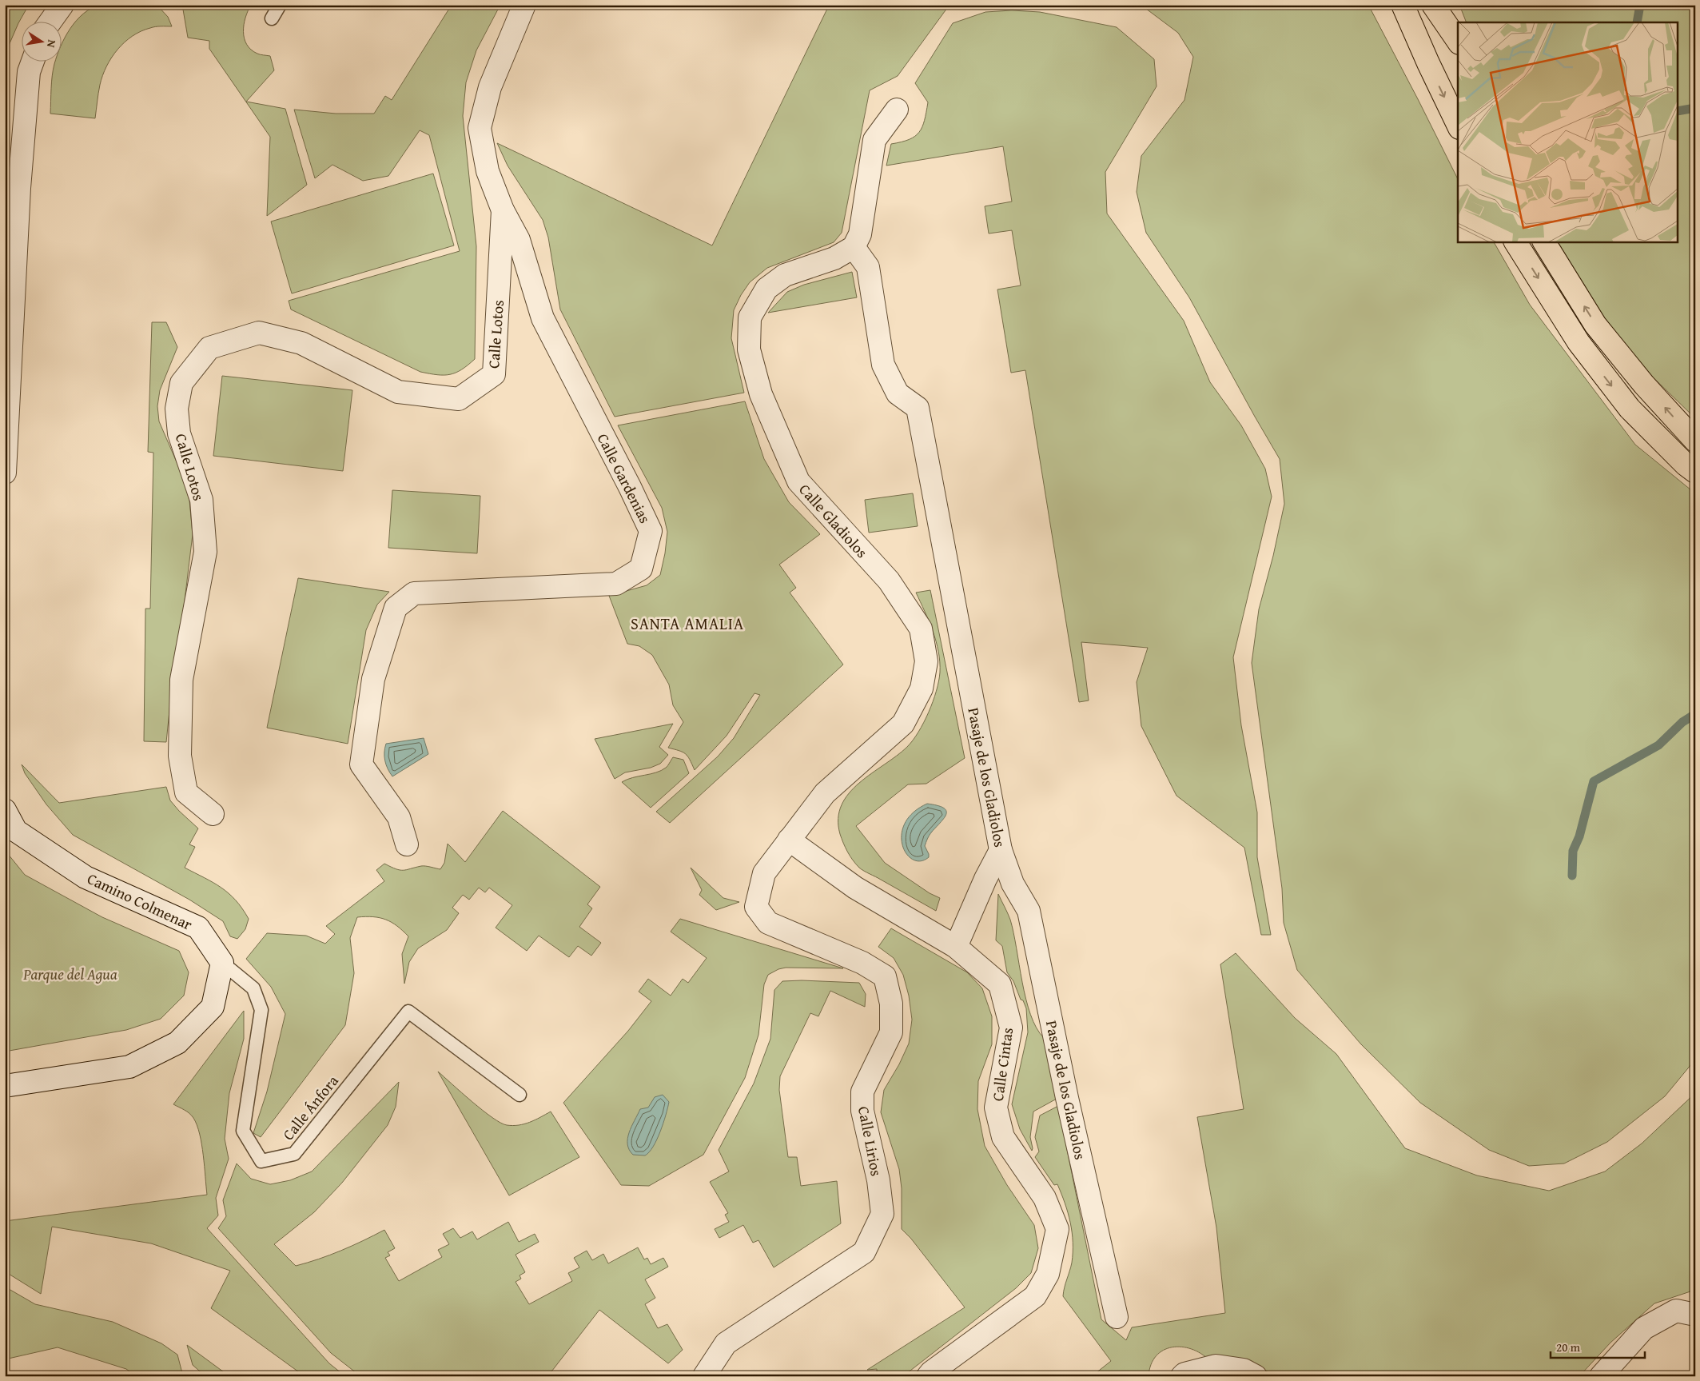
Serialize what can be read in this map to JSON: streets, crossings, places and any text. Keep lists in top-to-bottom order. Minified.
{"streets":{"street":["Calle Lotos","Calle Gardenias","Calle Gladiolos","Pasaje de los Gladiolos","Camino Colmenar","Calle Cintas","Calle Lirios"],"lane":["Calle Ánfora"]},"crossings":[["Calle Lotos","Calle Gardenias"],["Calle Gladiolos","Pasaje de los Gladiolos"],["Calle Gladiolos","Calle Cintas"],["Calle Gladiolos","Calle Lirios"],["Camino Colmenar","Calle Ánfora"]],"districts":["SANTA AMALIA"],"parks":["Parque del Agua"],"scale_bar":"20 m","north":"right"}
